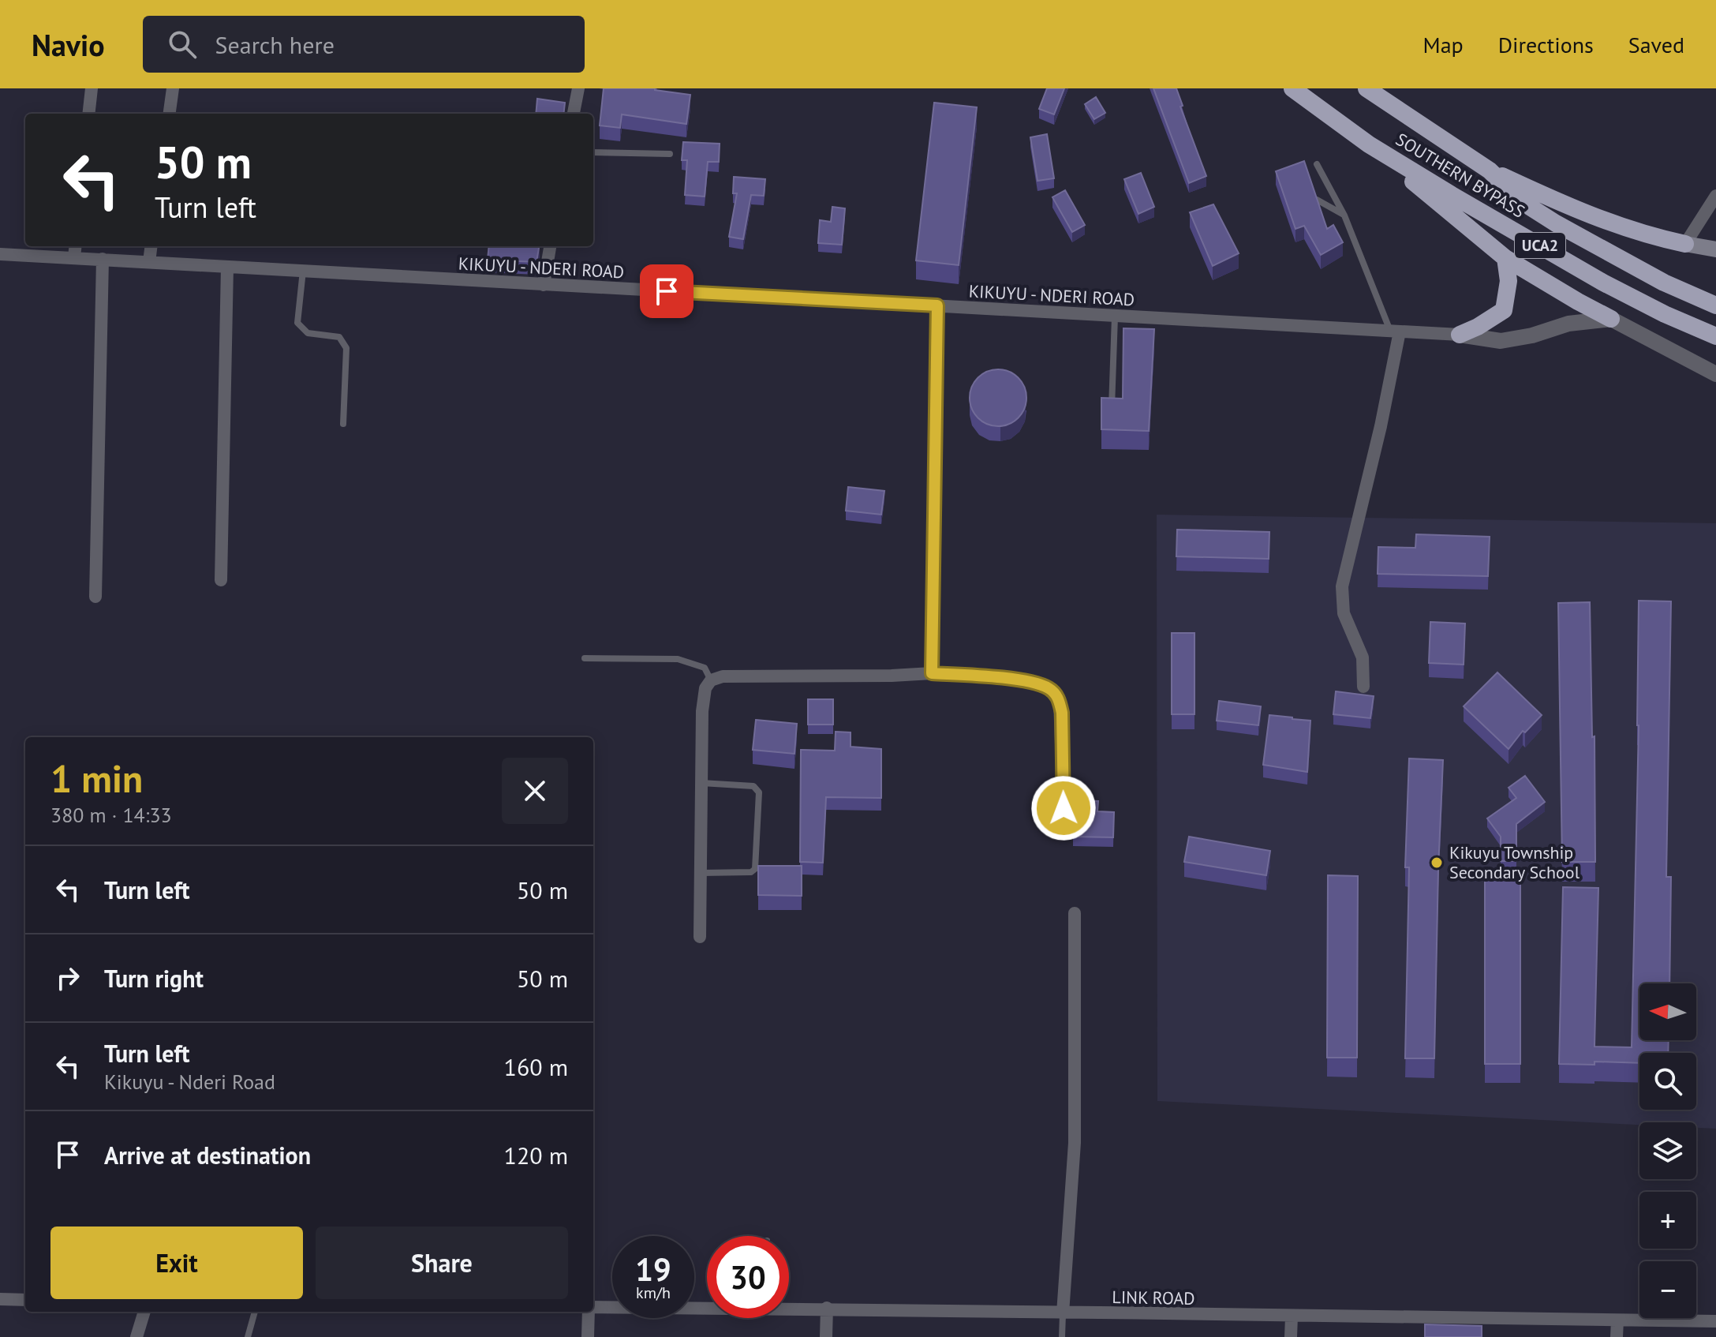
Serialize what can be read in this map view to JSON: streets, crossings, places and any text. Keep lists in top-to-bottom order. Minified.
{"streets":{"highway":["SOUTHERN BYPASS","UCA2"],"street":["KIKUYU - NDERI ROAD","LINK ROAD"]},"places":["Kikuyu Township Secondary School"],"north":"left","page":{"header":"Navio","search":"Search here","nav":["Map","Directions","Saved"],"turn":["50 m","Turn left"],"heading":["1 min","380 m · 14:33"],"list":[{"name":"Turn left","value":"50 m"},{"name":"Turn right","value":"50 m"},{"name":"Turn left","note":"Kikuyu - Nderi Road","value":"160 m"},{"name":"Arrive at destination","value":"120 m"}],"map_buttons":["+","−"],"buttons":["Exit","Share"],"speed":"19 km/h","limit":"30"}}
